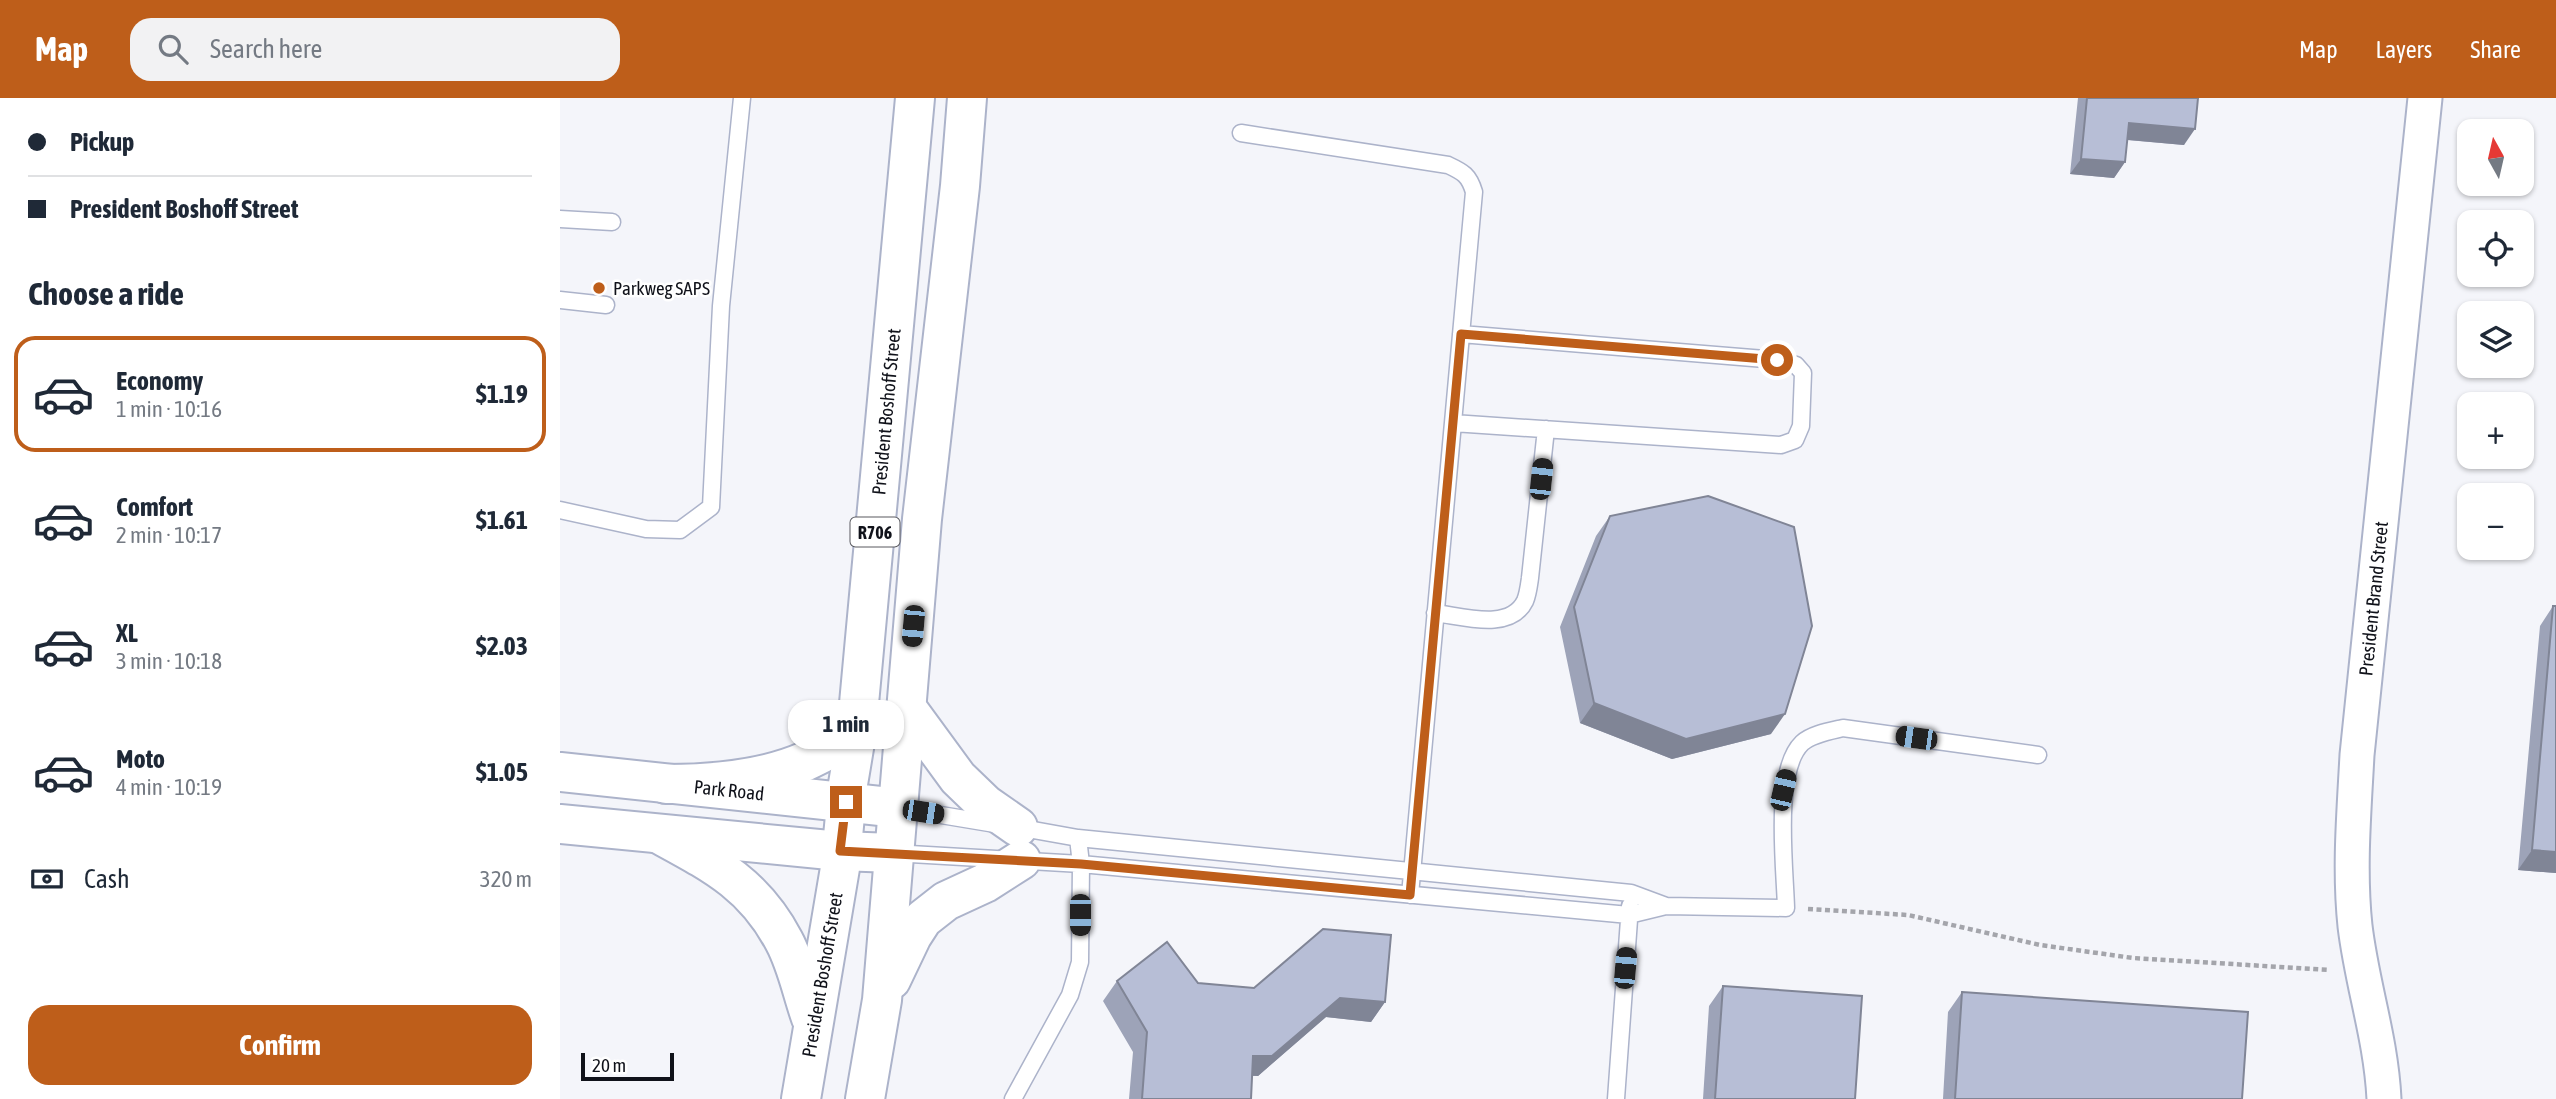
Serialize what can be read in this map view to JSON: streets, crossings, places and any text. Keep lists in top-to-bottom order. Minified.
{"streets":{"main road":["President Boshoff Street","R706","Park Road"],"street":["President Brand Street"]},"crossings":[["President Boshoff Street","Park Road"],["R706","Park Road"]],"places":["Parkweg SAPS"],"scale_bar":"20 m","north":"top","page":{"header":"Map","search":"Search here","nav":["Map","Layers","Share"],"banner":["Pickup","President Boshoff Street"],"map_buttons":["+","−"],"heading":"Choose a ride","list":[{"name":"Economy","note":"1 min · 10:16","value":"$1.19"},{"name":"Comfort","note":"2 min · 10:17","value":"$1.61"},{"name":"XL","note":"3 min · 10:18","value":"$2.03"},{"name":"Moto","note":"4 min · 10:19","value":"$1.05"}],"bubble":"1 min","pay":["Cash","320 m"],"buttons":"Confirm","scale":"20 m"}}
